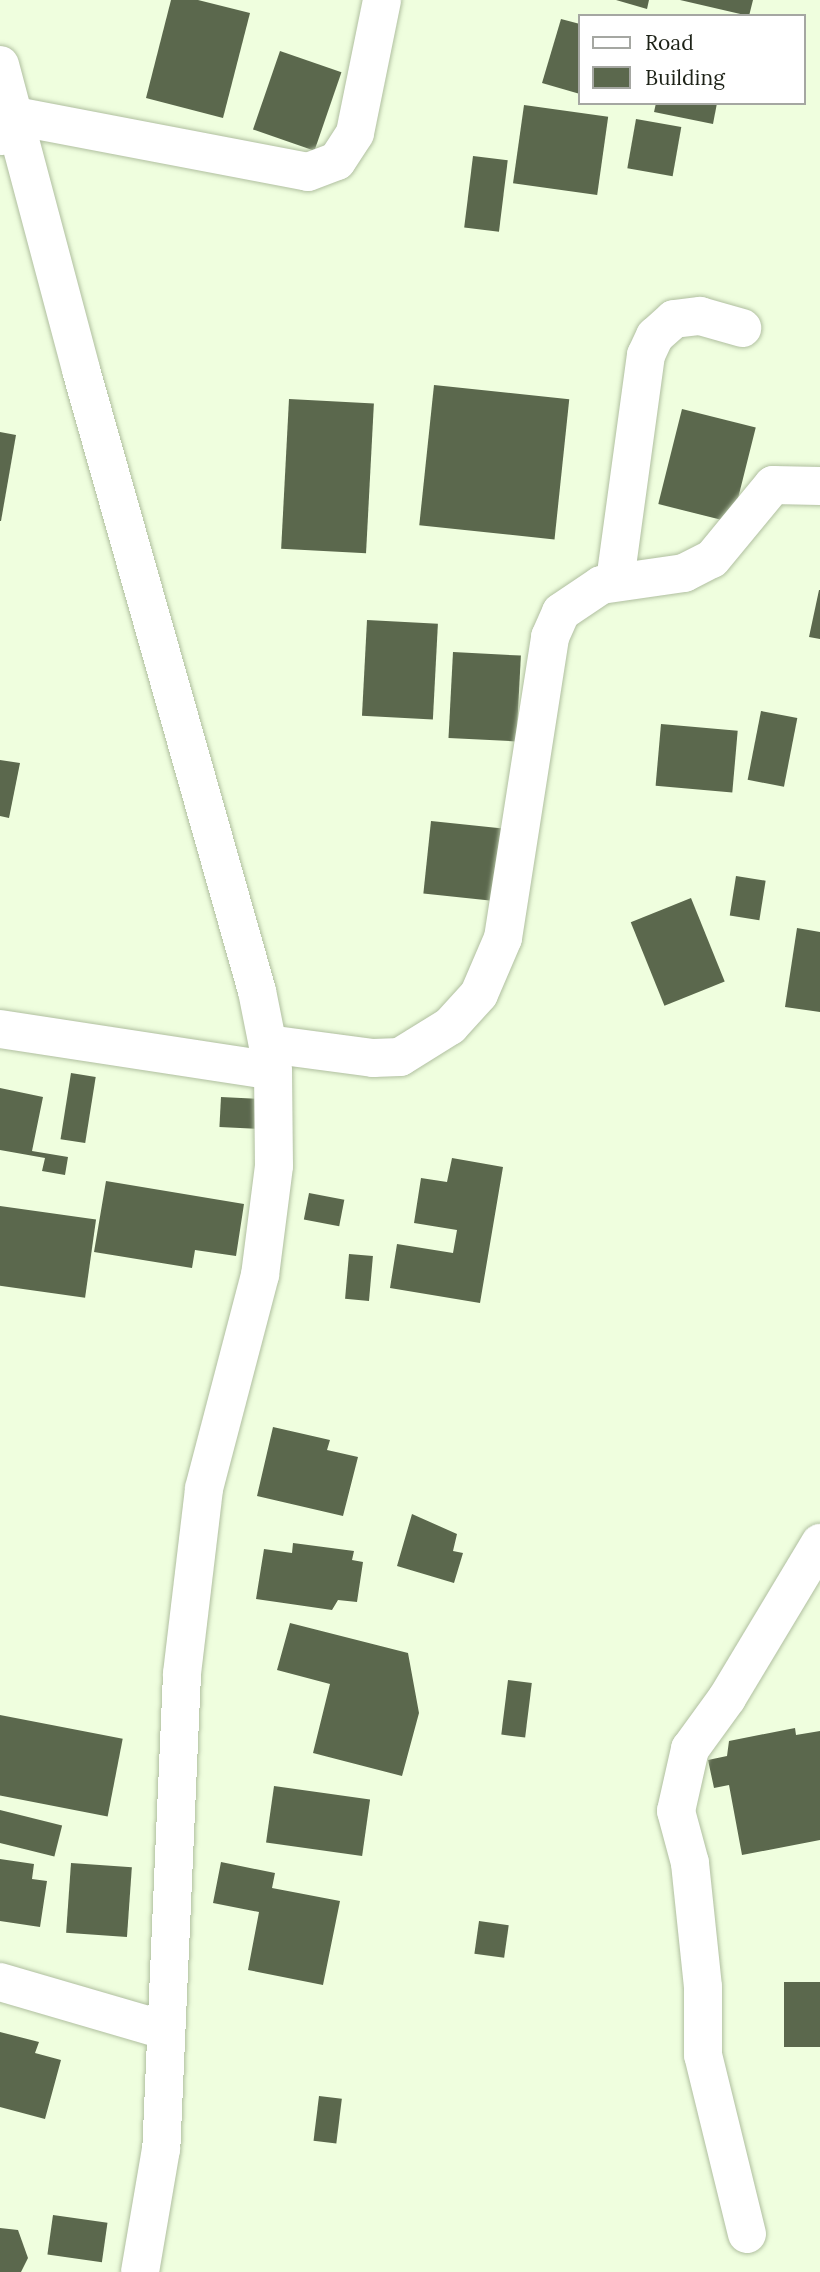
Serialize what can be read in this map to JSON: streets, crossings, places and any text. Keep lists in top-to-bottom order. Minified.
{"legend":["Road","Building"]}
